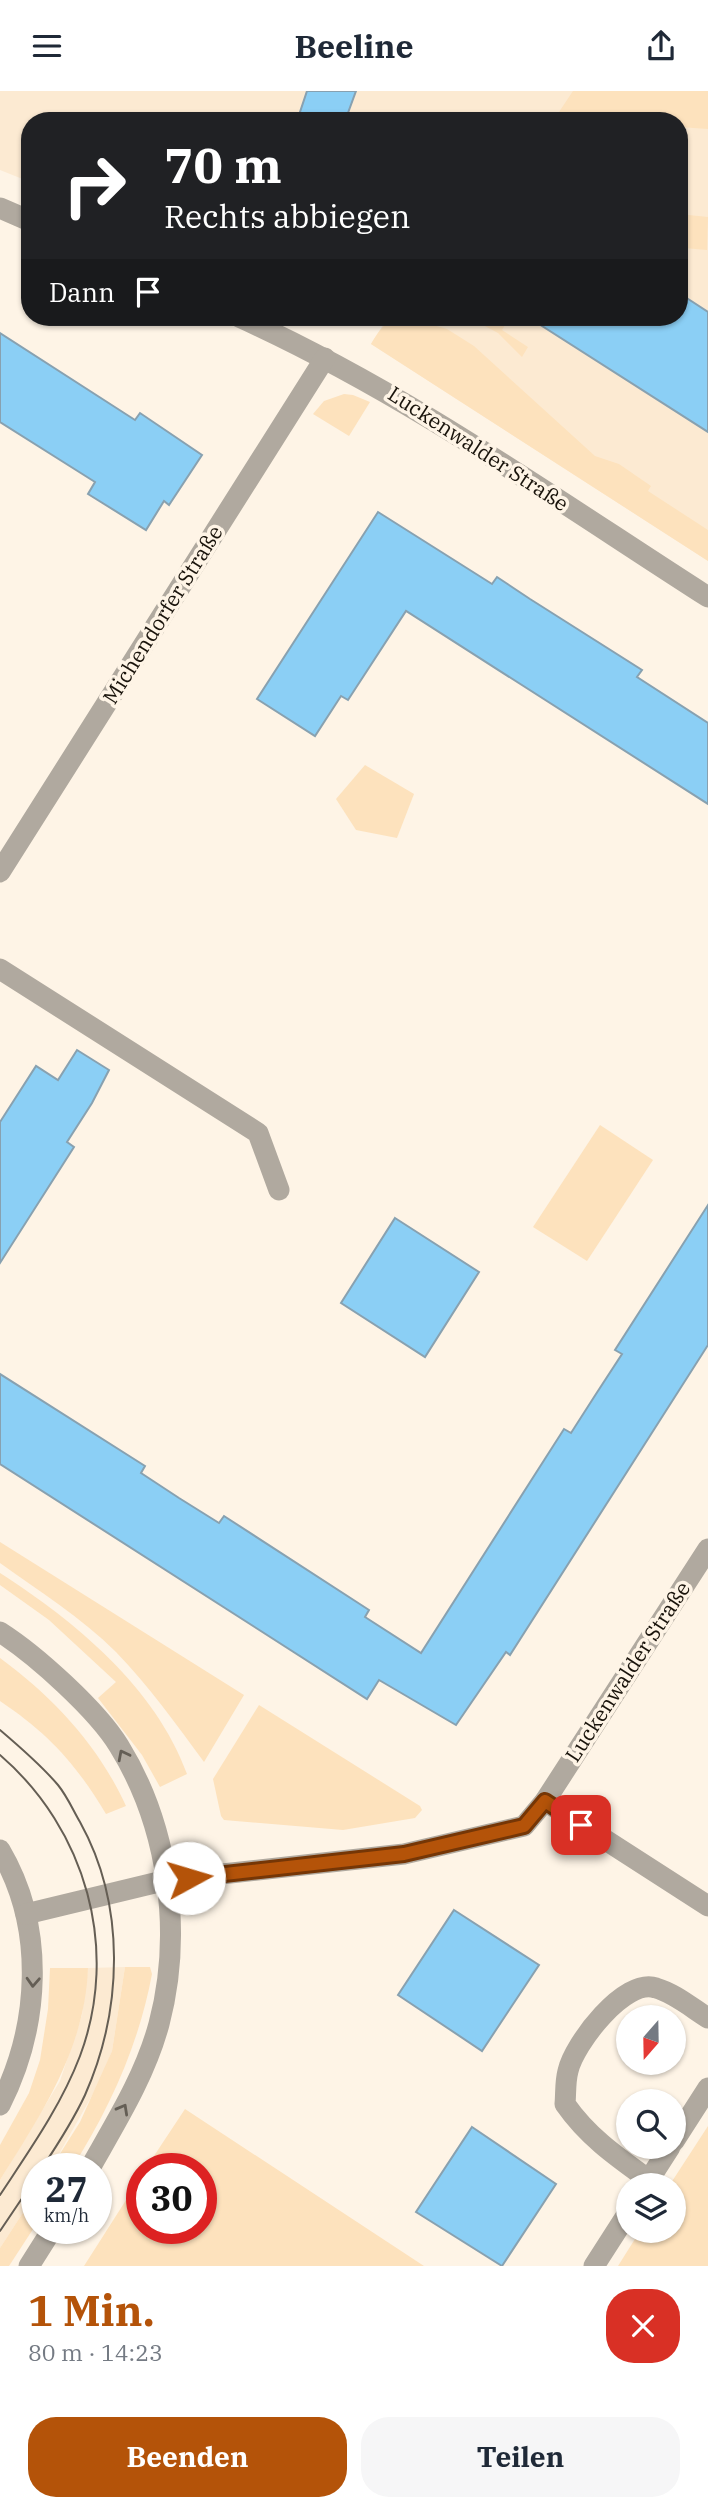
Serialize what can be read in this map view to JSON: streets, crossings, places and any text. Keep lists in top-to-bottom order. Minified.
{"streets":{"street":["Luckenwalder Straße","Michendorfer Straße"]},"crossings":[["Luckenwalder Straße","Michendorfer Straße"]],"north":"bottom","page":{"header":"Beeline","turn":["70 m","Rechts abbiegen"],"then":"Dann","speed":"27 km/h","limit":"30","heading":["1 Min.","80 m · 14:23"],"buttons":["Beenden","Teilen"]}}
